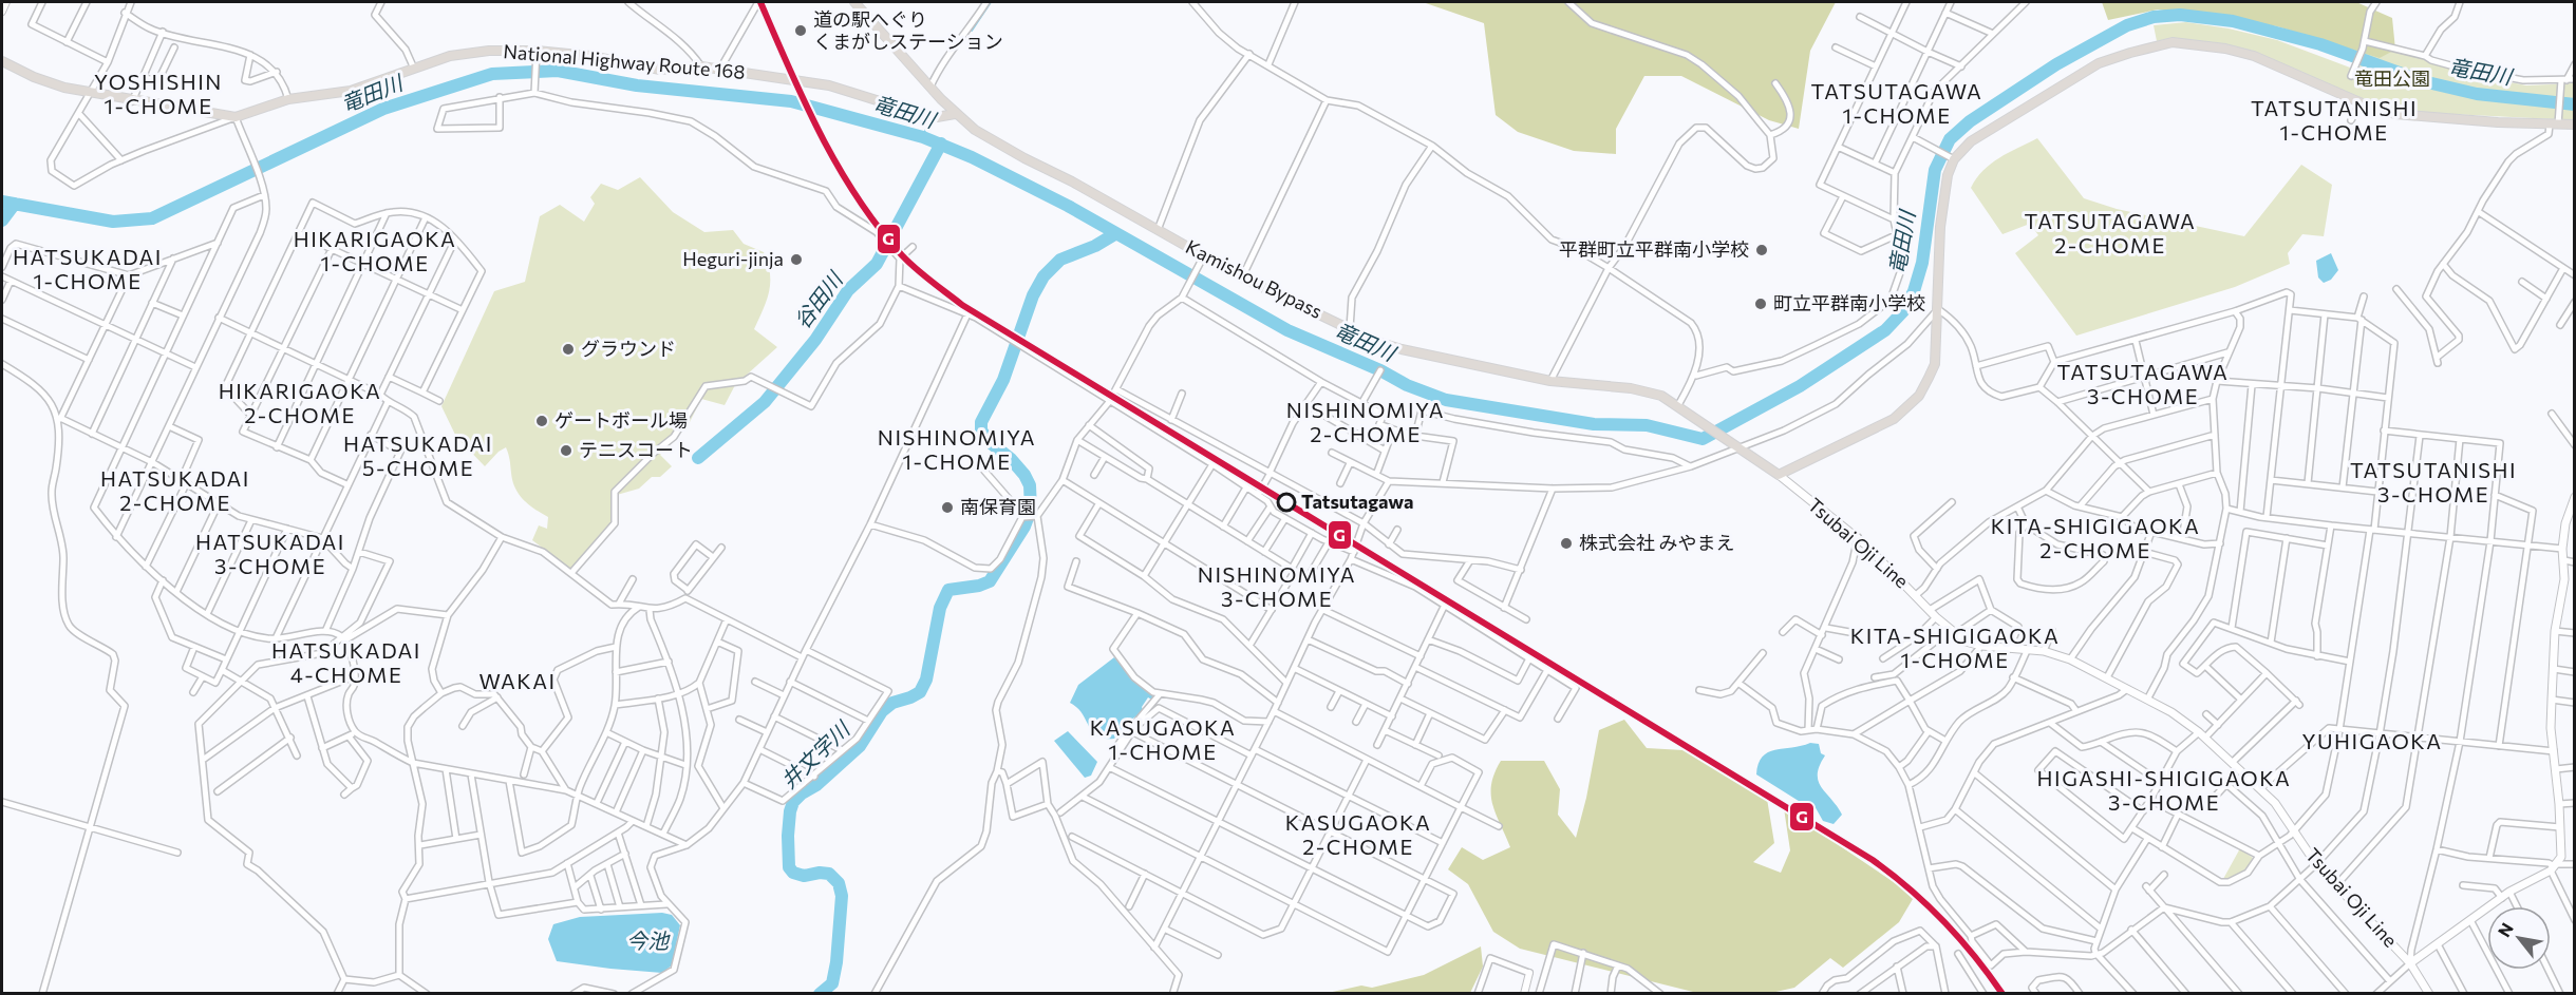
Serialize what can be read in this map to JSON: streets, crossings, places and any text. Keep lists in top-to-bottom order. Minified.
{"streets":{"highway":["National Highway Route 168","Kamishou Bypass"],"main road":["Tsubai Oji Line"]},"crossings":[["National Highway Route 168","Kamishou Bypass"],["Kamishou Bypass","Tsubai Oji Line"]],"districts":["YOSHISHIN 1-CHOME","TATSUTAGAWA 1-CHOME","TATSUTANISHI 1-CHOME","TATSUTAGAWA 2-CHOME","HIKARIGAOKA 1-CHOME","HATSUKADAI 1-CHOME","TATSUTAGAWA 3-CHOME","HIKARIGAOKA 2-CHOME","NISHINOMIYA 2-CHOME","NISHINOMIYA 1-CHOME","HATSUKADAI 5-CHOME","TATSUTANISHI 3-CHOME","HATSUKADAI 2-CHOME","KITA-SHIGIGAOKA 2-CHOME","HATSUKADAI 3-CHOME","NISHINOMIYA 3-CHOME","KITA-SHIGIGAOKA 1-CHOME","HATSUKADAI 4-CHOME","WAKAI","KASUGAOKA 1-CHOME","YUHIGAOKA","HIGASHI-SHIGIGAOKA 3-CHOME","KASUGAOKA 2-CHOME"],"water":["竜田川","谷田川","井文字川","今池"],"parks":["竜田公園"],"places":["道の駅へぐり くまがしステーション","平群町立平群南小学校","Heguri-jinja","町立平群南小学校","グラウンド","ゲートボール場","テニスコート","Tatsutagawa","南保育園","株式会社 みやまえ"],"lines":["transit line G"],"north":"top left"}
